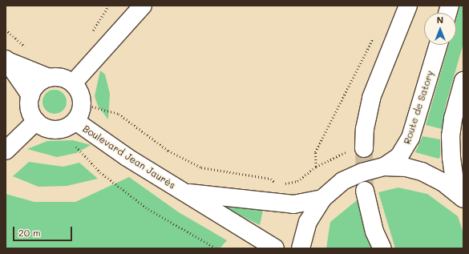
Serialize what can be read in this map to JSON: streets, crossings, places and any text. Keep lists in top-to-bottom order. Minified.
{"streets":{"street":["Route de Satory","Boulevard Jean Jaurès"]},"scale_bar":"20 m","north":"top"}
